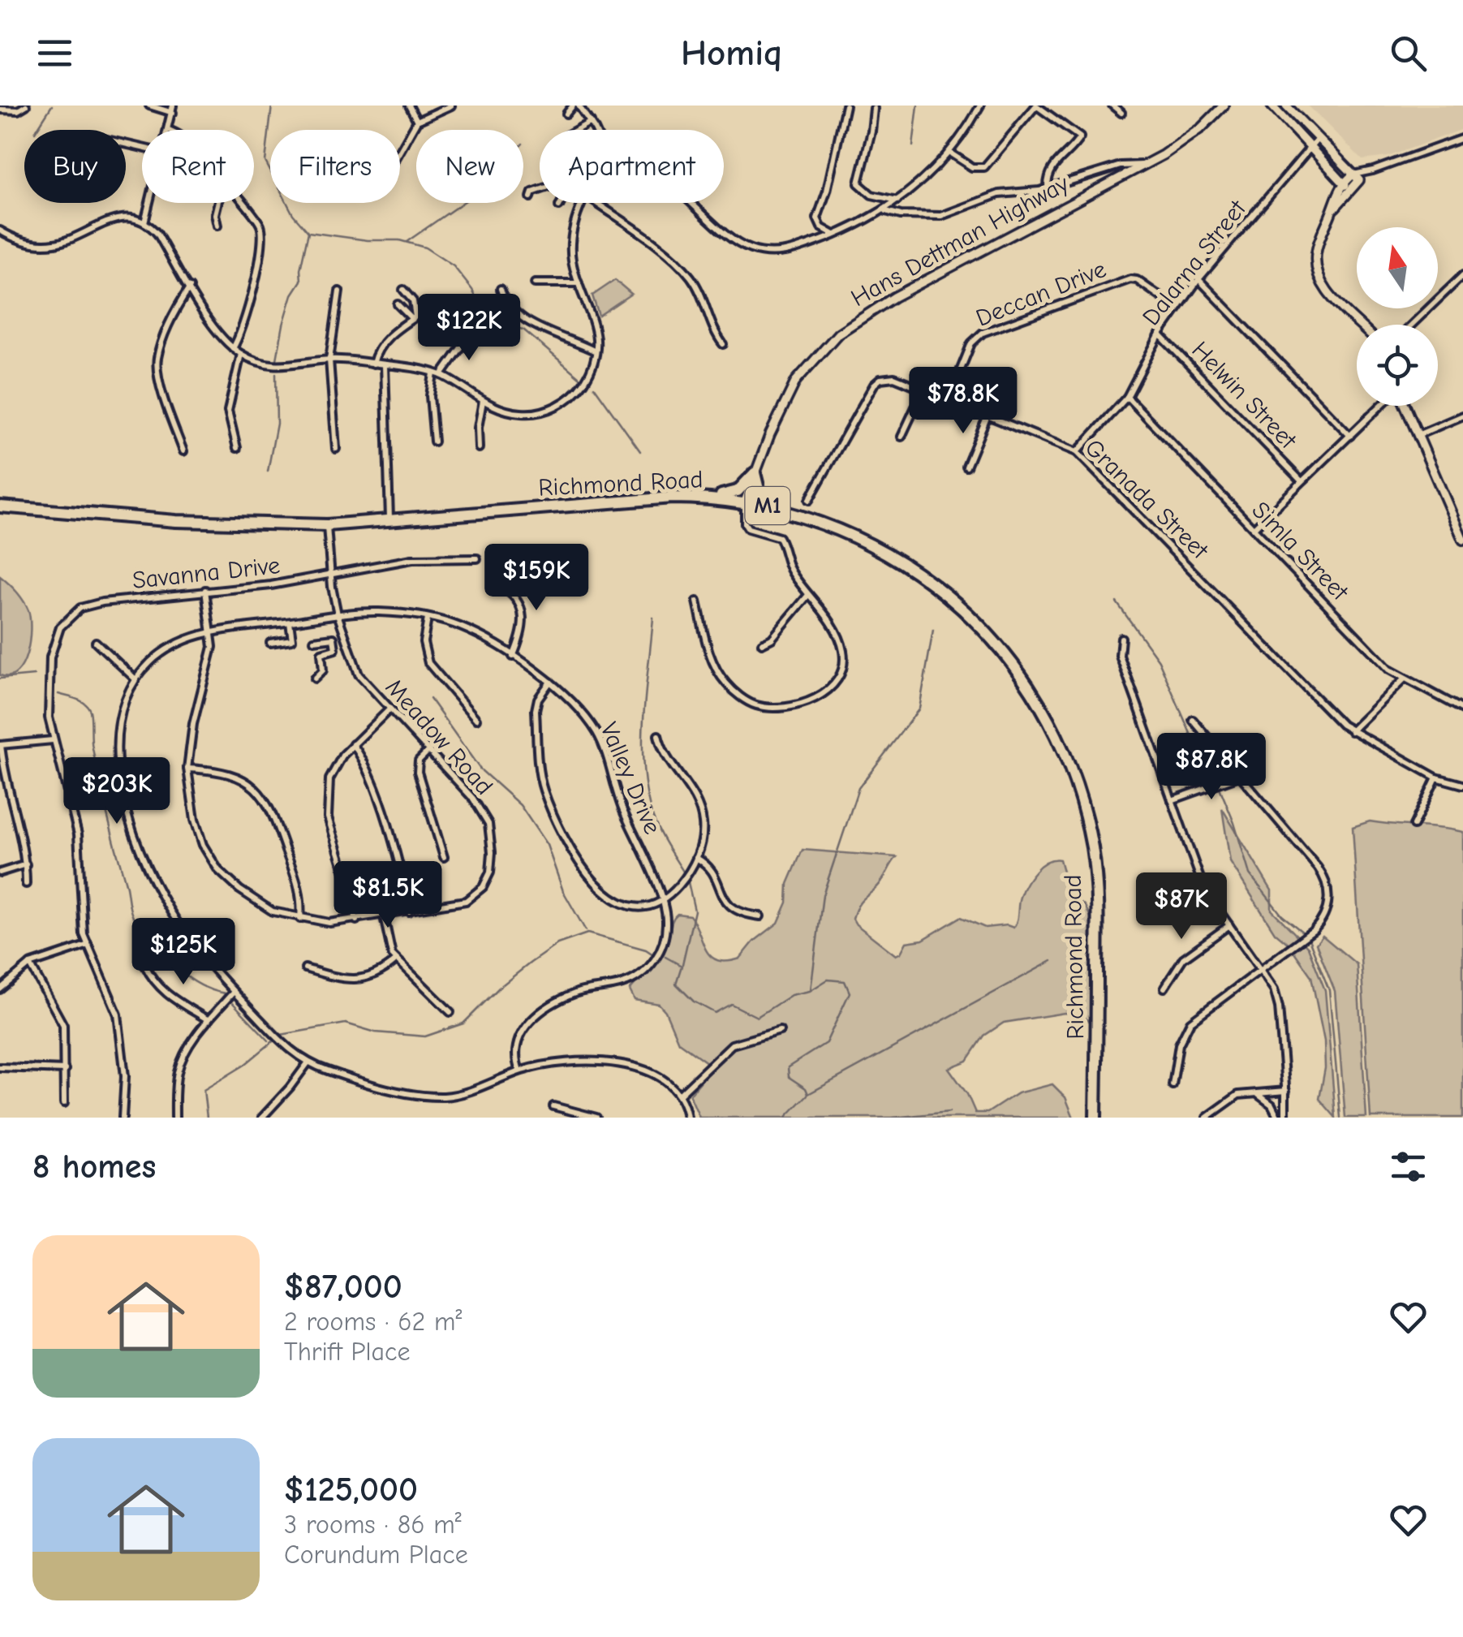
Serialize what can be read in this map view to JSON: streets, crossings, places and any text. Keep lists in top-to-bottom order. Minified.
{"streets":{"highway":["Richmond Road","M1"],"street":["Hans Dettman Highway","Dalarna Street","Deccan Drive","Helwin Street","Granada Street","Simla Street","Savanna Drive","Meadow Road","Valley Drive"]},"crossings":[["Hans Dettman Highway","Richmond Road"],["Dalarna Street","Deccan Drive"],["Dalarna Street","Helwin Street"],["Dalarna Street","Granada Street"],["Dalarna Street","Simla Street"],["Deccan Drive","Granada Street"],["Richmond Road","Meadow Road"],["Savanna Drive","Meadow Road"],["Meadow Road","Valley Drive"]],"north":"top","page":{"header":"Homiq","chip":["Buy","Rent","Filters","New","Apartment"],"price":["$122K","$78.8K","$159K","$87.8K","$203K","$81.5K","$87K","$125K"],"heading":"8 homes","list":[{"name":"$87,000","note":"2 rooms · 62 m² · Thrift Place"},{"name":"$125,000","note":"3 rooms · 86 m² · Corundum Place"}]}}
